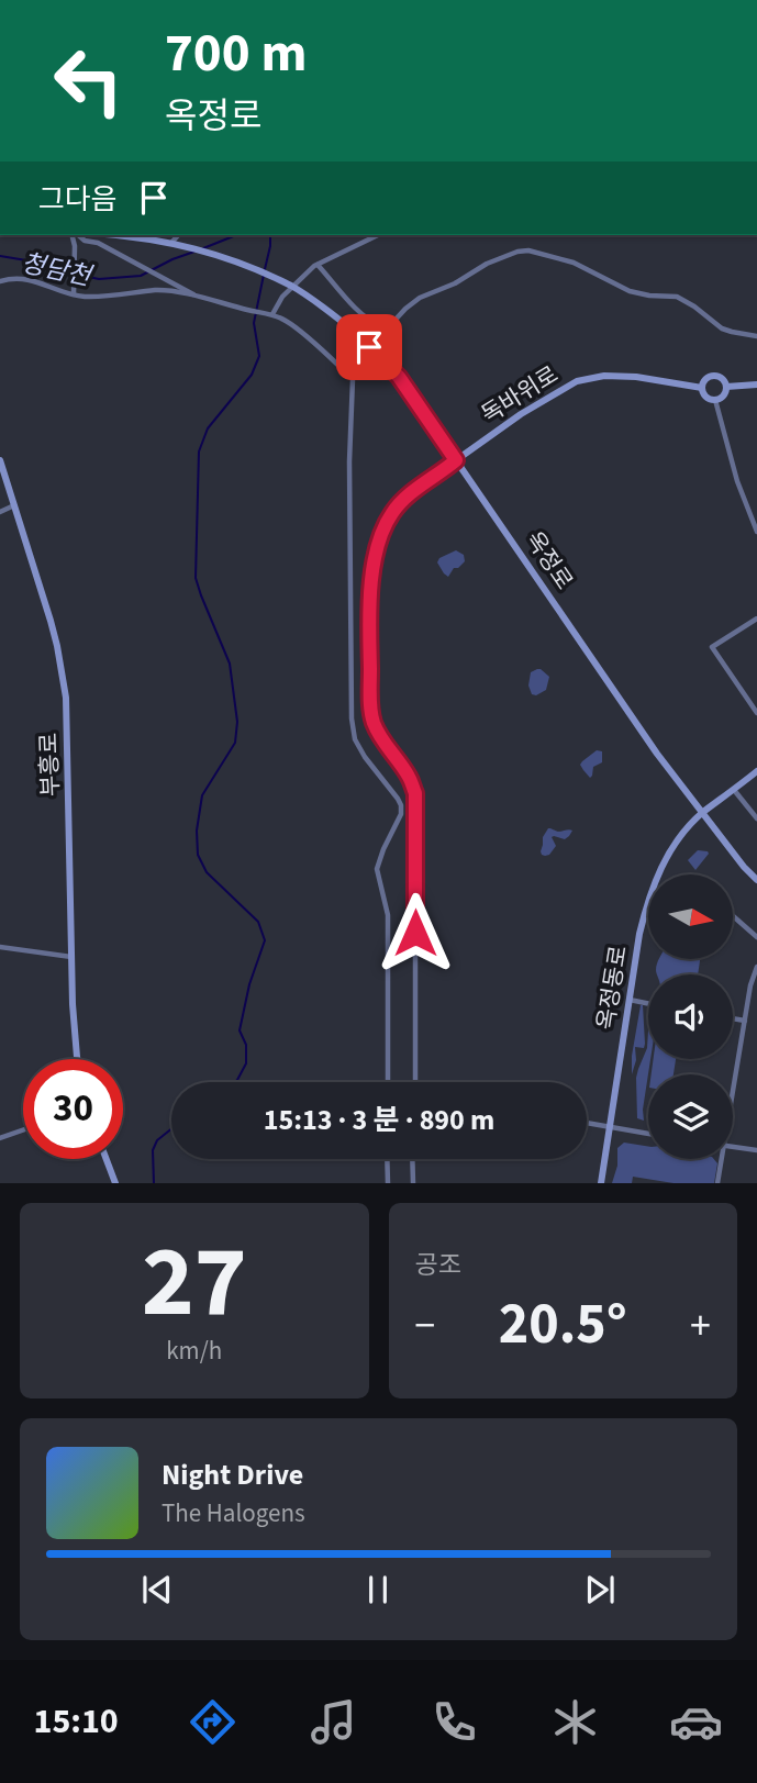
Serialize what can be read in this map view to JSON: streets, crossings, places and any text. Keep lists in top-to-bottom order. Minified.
{"streets":{"main road":["독바위로","옥정로","부흥로","옥정동로"]},"crossings":[["독바위로","옥정로"],["옥정로","옥정동로"]],"water":["청담천"],"north":"right","page":{"turn":["700 m","옥정로"],"then":"그다음","limit":"30","trip":"15:13 · 3 분 · 890 m","tile":[["27","km/h"],"공조"],"heat":["−","20.5°","+"],"song":["Night Drive","The Halogens"],"tabs":"15:10"}}
